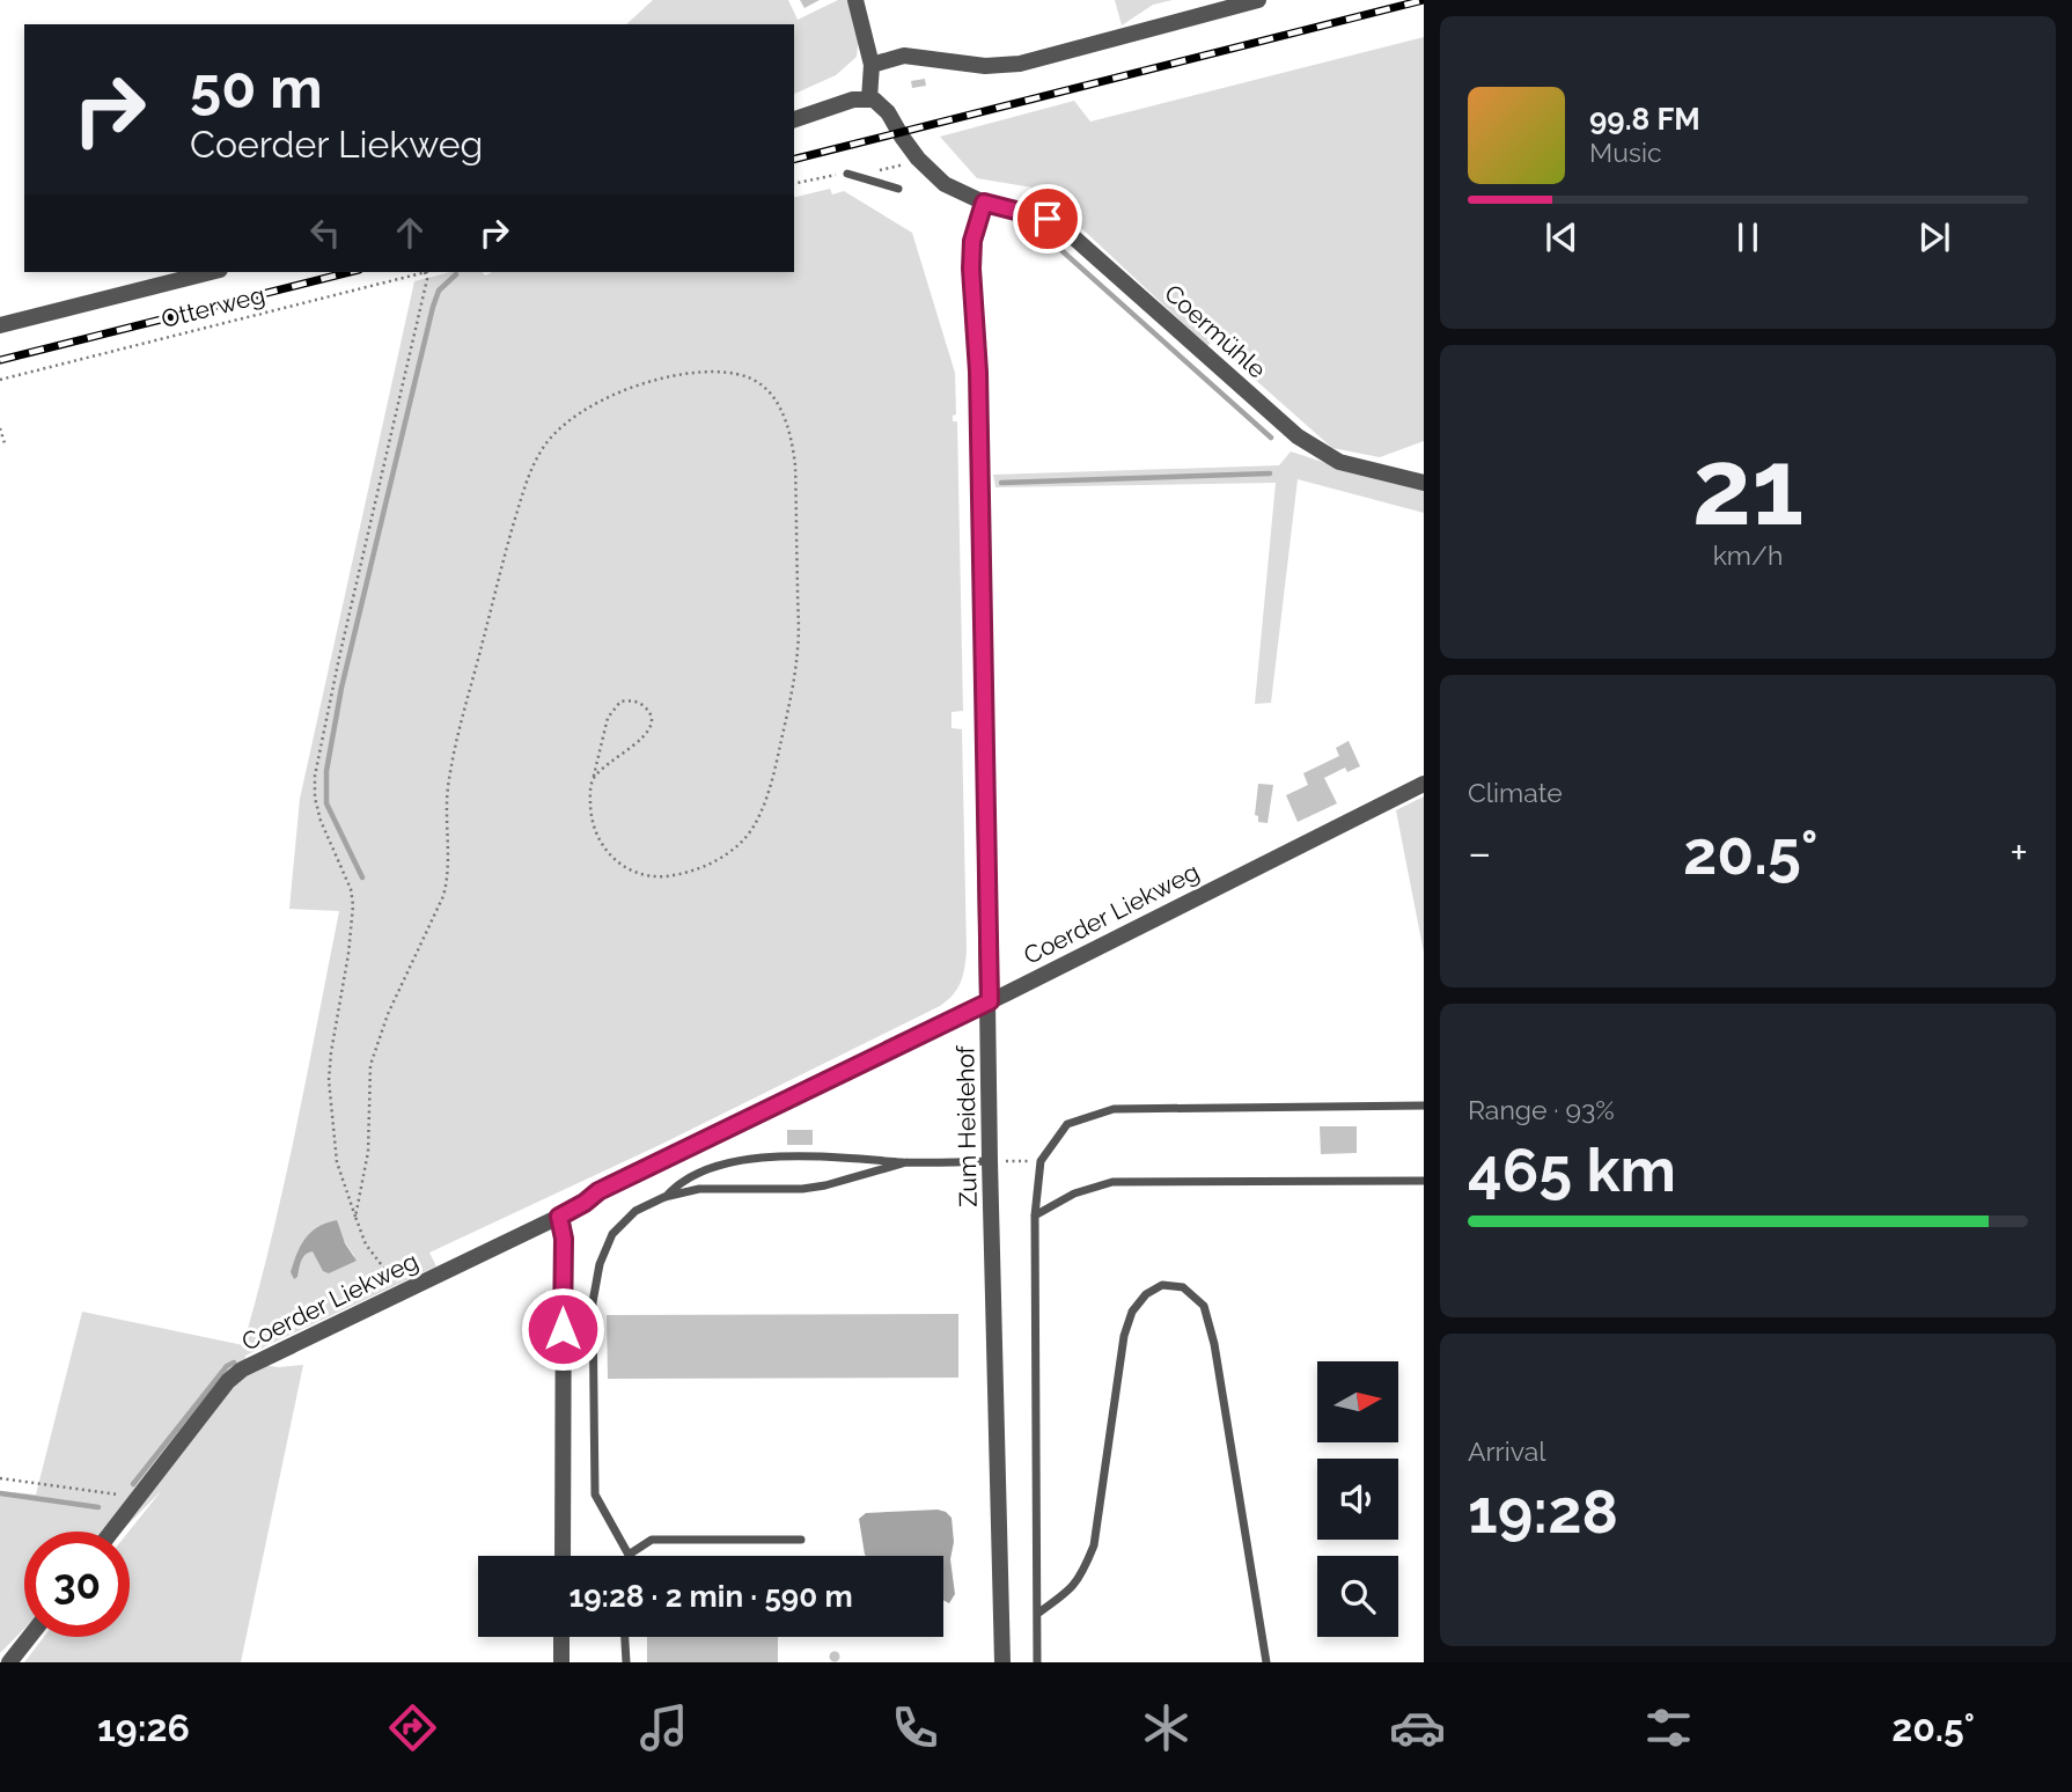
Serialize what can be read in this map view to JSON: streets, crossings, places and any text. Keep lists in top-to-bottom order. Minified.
{"streets":{"street":["Coermühle","Coerder Liekweg","Zum Heidehof"],"path":["Otterweg"]},"crossings":[["Coermühle","Zum Heidehof"],["Coerder Liekweg","Zum Heidehof"]],"north":"right","page":{"turn":["50 m","Coerder Liekweg"],"song":["99.8 FM","Music"],"tile":[["21","km/h"],"Climate",["Range · 93%","465 km"],["Arrival","19:28"]],"heat":["−","20.5°","+"],"limit":"30","trip":"19:28 · 2 min · 590 m","tabs":["19:26","20.5°"]}}
